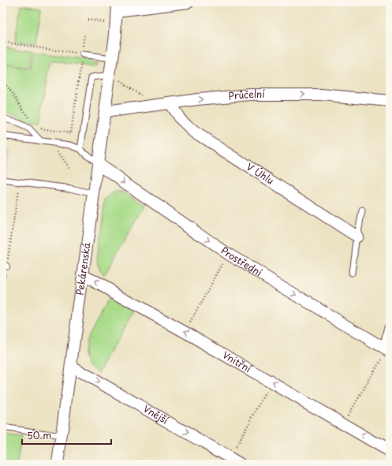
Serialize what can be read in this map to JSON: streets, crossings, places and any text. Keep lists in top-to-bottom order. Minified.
{"streets":{"street":["Průčelní","V Úhlu","Prostřední","Pekárenská","Vnitřní","Vnější"]},"crossings":[["Průčelní","V Úhlu"],["Průčelní","Pekárenská"],["Prostřední","Pekárenská"],["Pekárenská","Vnitřní"],["Pekárenská","Vnější"]],"one_way":["Průčelní","Prostřední","Vnitřní","Vnější"],"scale_bar":"50 m"}
